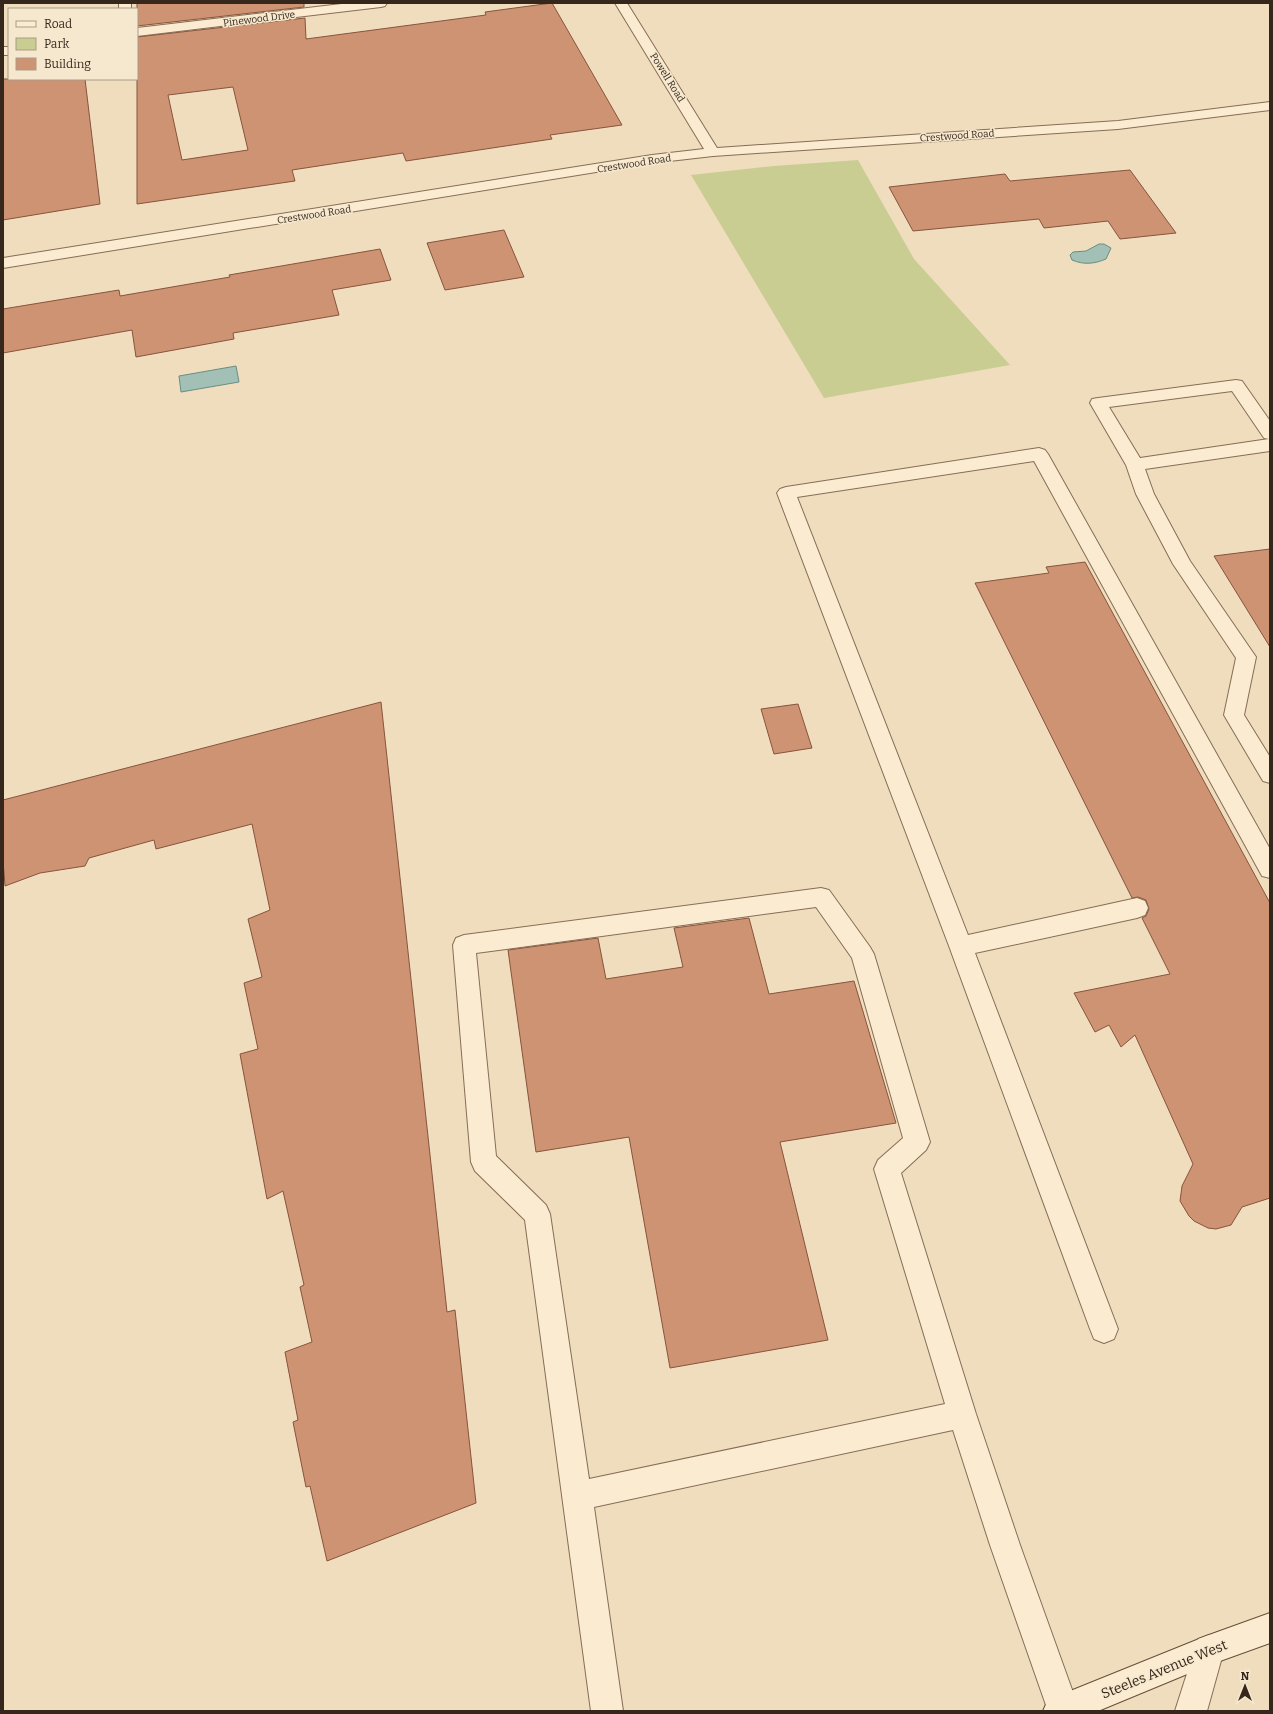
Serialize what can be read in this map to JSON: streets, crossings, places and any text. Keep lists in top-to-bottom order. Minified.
{"streets":{"street":["Pinewood Drive","Powell Road","Crestwood Road","Steeles Avenue West"]},"crossings":[["Powell Road","Crestwood Road"]],"legend":["Road","Park","Building"],"north":"top"}
